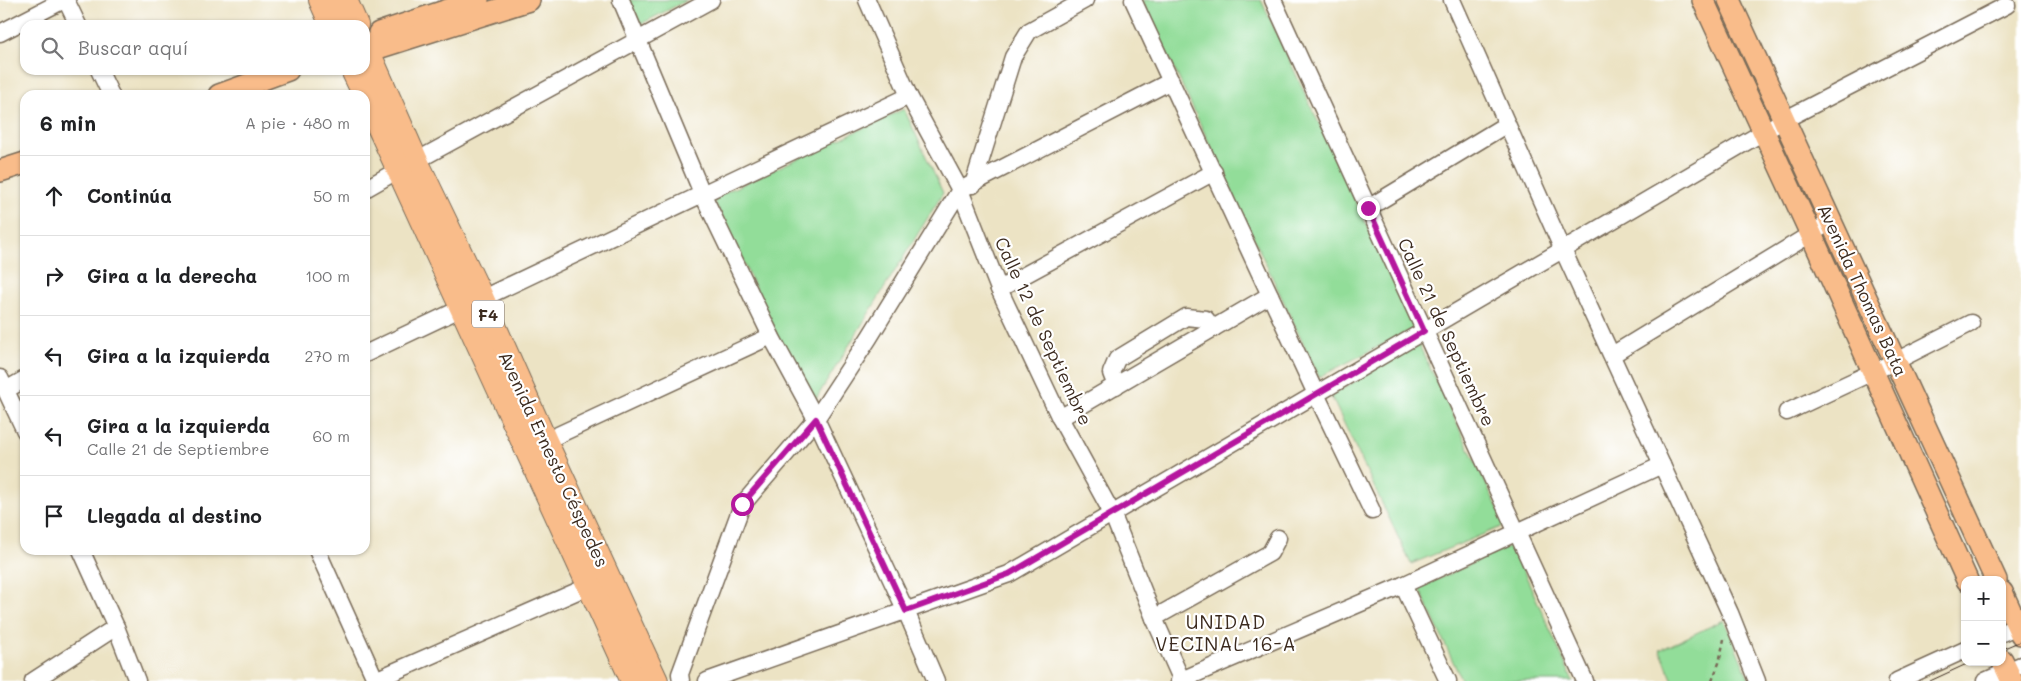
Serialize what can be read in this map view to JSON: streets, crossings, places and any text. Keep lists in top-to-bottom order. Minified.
{"streets":{"highway":["F4","Avenida Ernesto Céspedes"],"main road":["Avenida Thomas Bata"],"street":["Calle 12 de Septiembre","Calle 21 de Septiembre"]},"districts":["UNIDAD VECINAL 16-A"],"page":{"search":"Buscar aquí","heading":["6 min","A pie · 480 m"],"list":[["Continúa","50 m"],["Gira a la derecha","100 m"],["Gira a la izquierda","270 m"],["Gira a la izquierda","Calle 21 de Septiembre","60 m"],"Llegada al destino"],"map_buttons":["+","−"]}}
